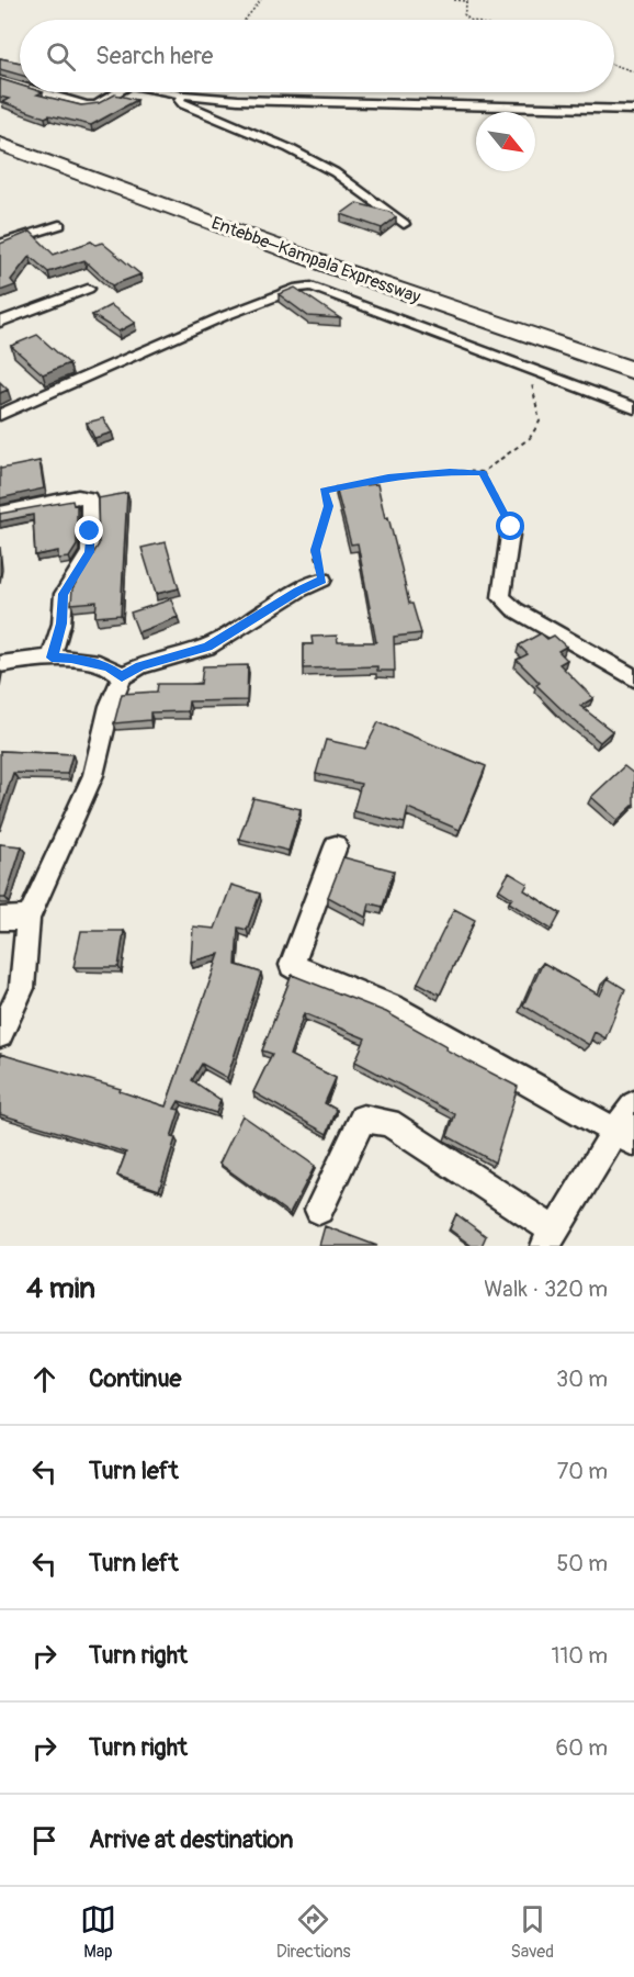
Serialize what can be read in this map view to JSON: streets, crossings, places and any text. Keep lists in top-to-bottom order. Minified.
{"streets":{"highway":["Entebbe–Kampala Expressway"]},"north":"bottom right","page":{"search":"Search here","heading":["4 min","Walk · 320 m"],"list":[["Continue","30 m"],["Turn left","70 m"],["Turn left","50 m"],["Turn right","110 m"],["Turn right","60 m"],"Arrive at destination"],"nav":["Map","Directions","Saved"]}}
